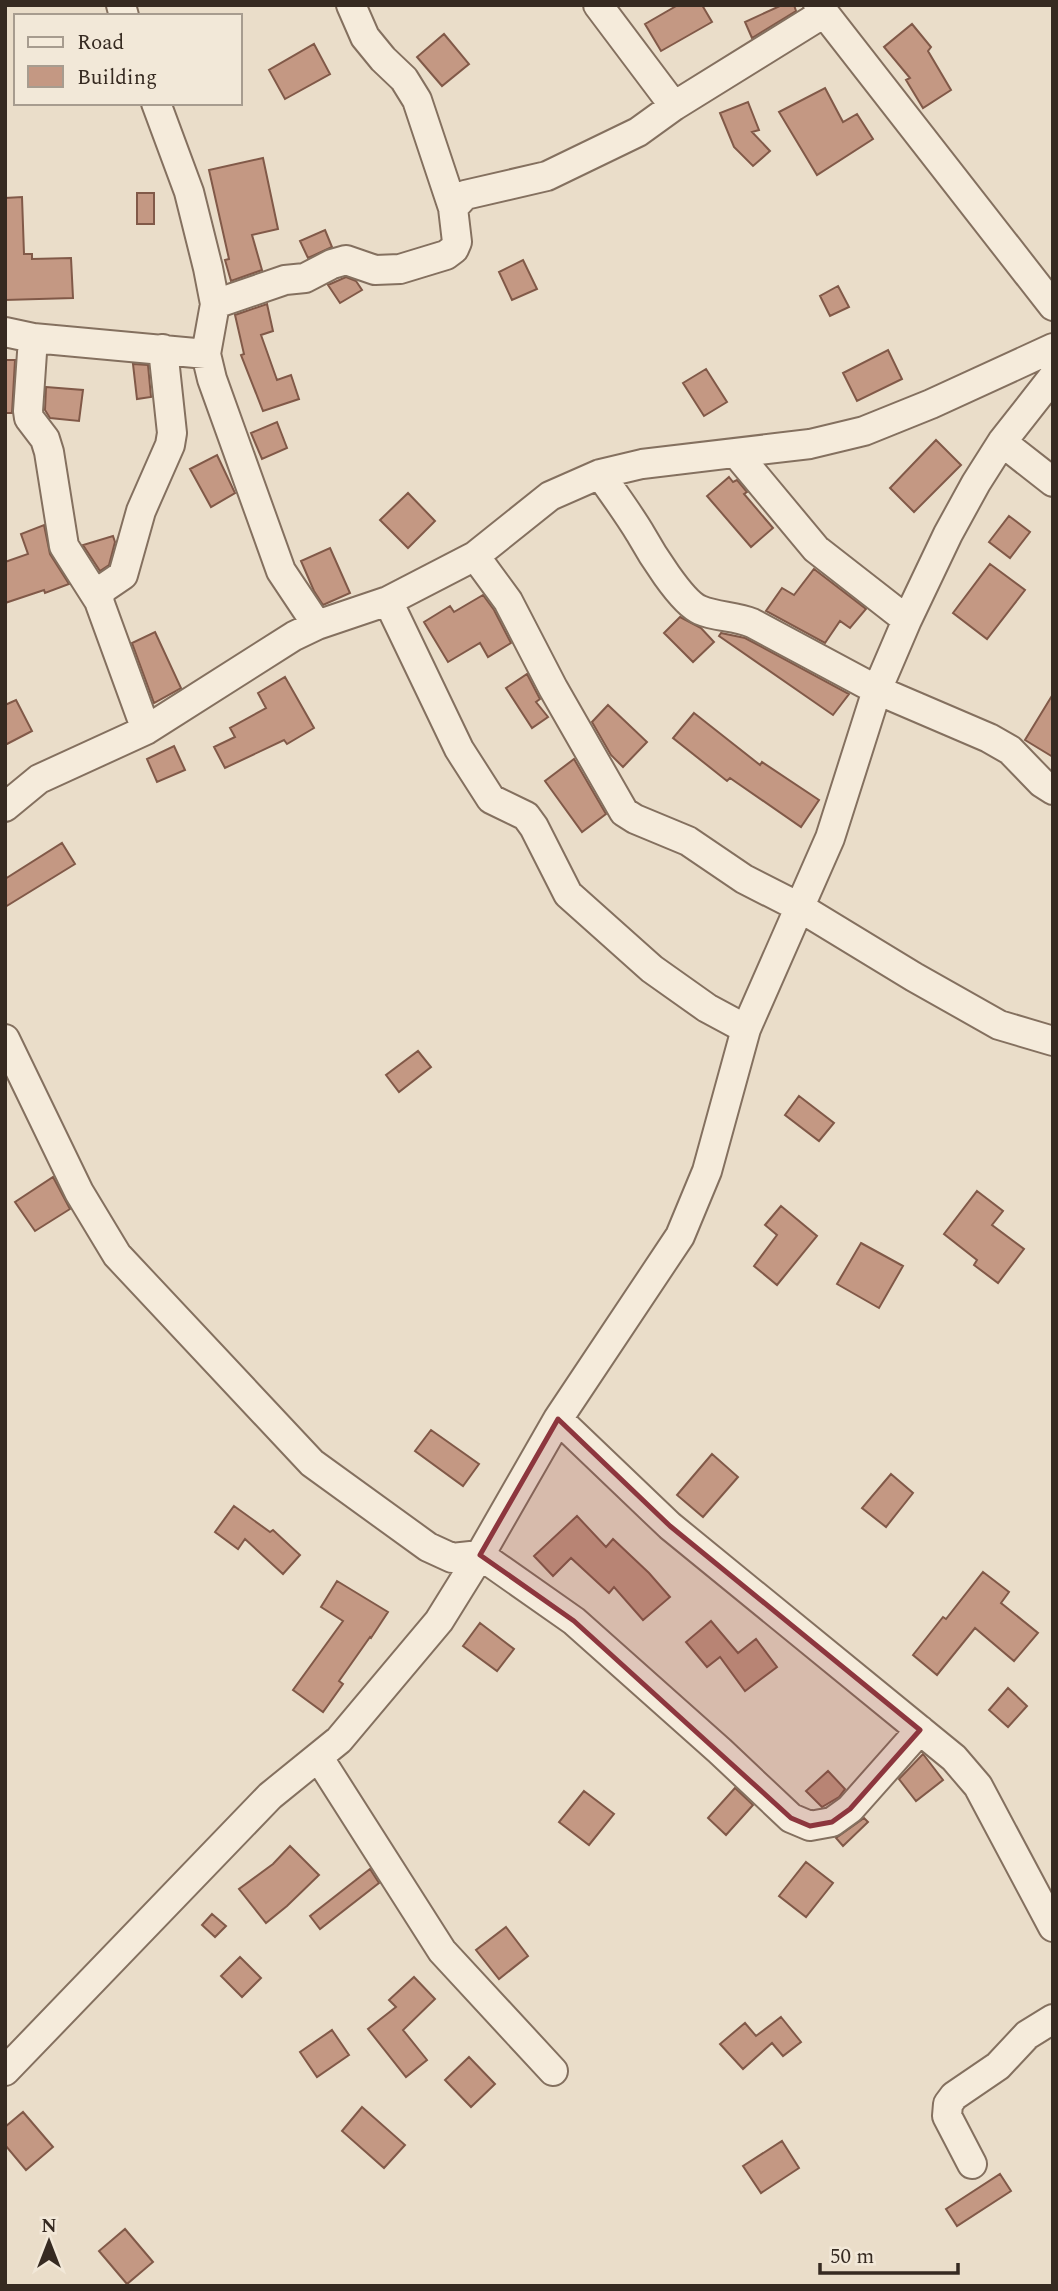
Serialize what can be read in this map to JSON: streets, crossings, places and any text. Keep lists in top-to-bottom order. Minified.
{"legend":["Road","Building"],"scale_bar":"50 m","north":"top"}
